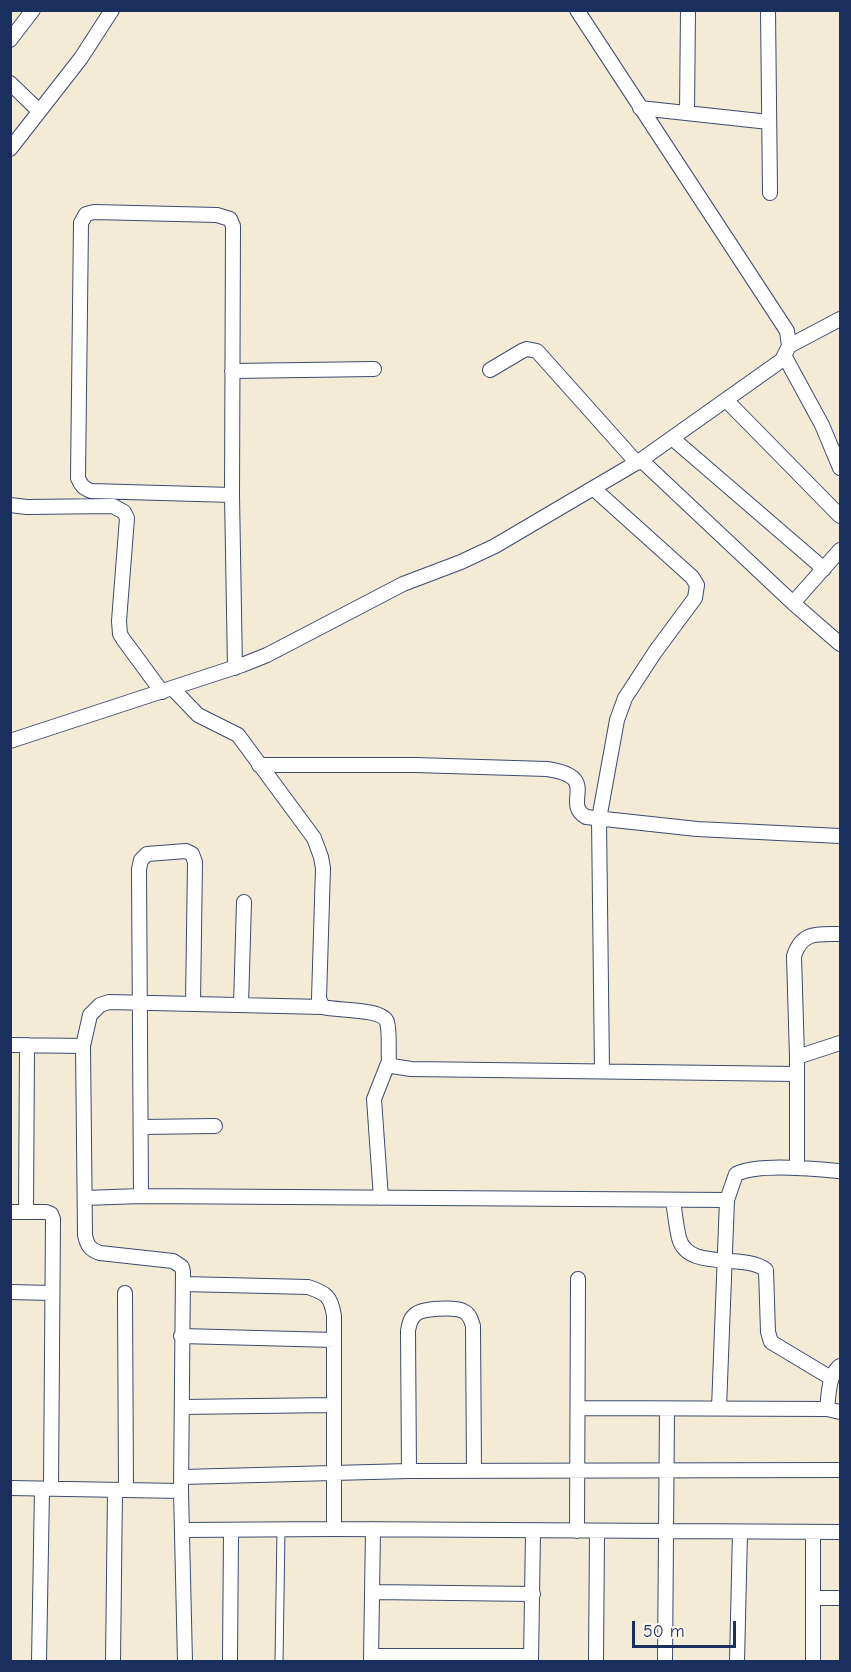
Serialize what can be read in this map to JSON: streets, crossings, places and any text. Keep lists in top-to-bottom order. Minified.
{"scale_bar":"50 m"}
